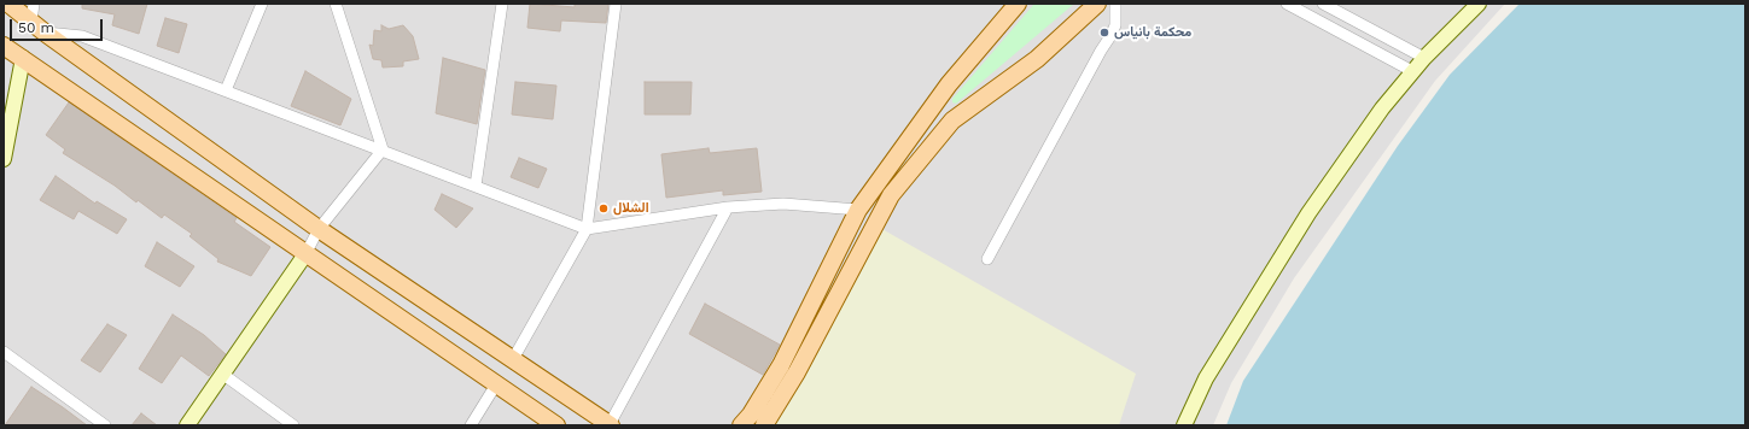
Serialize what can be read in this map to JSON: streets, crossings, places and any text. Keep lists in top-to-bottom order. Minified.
{"places":["محكمة بانياس","الشلال"],"scale_bar":"50 m"}
